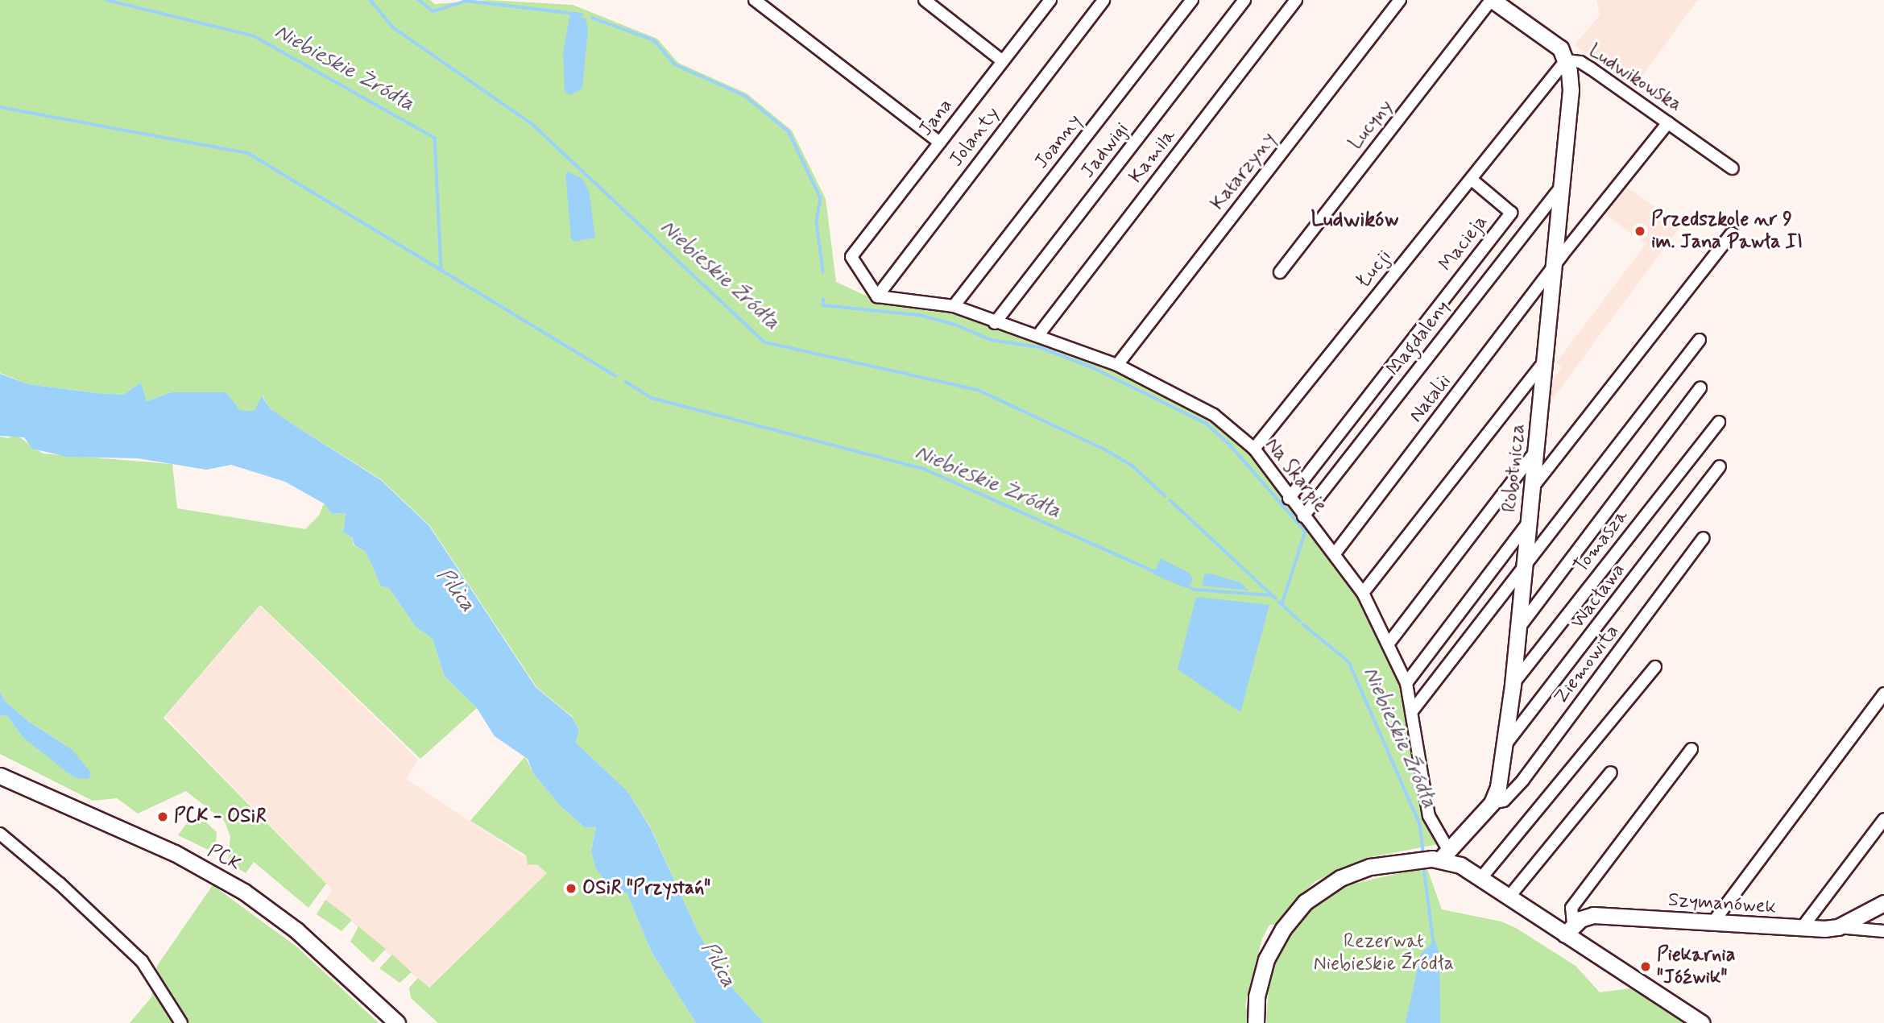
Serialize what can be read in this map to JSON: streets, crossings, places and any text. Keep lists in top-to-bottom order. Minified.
{"streets":{"street":["Ludwikowska","Jana","Lucyny","Jolanty","Joanny","Jadwigi","Kamila","Katarzyny","Macieja","Łucji","Magdaleny","Natalii","Robotnicza","Na Skarpie","Tomasza","Wacława","Ziemowita","PCK","Szymanówek"]},"crossings":[["Ludwikowska","Lucyny"],["Ludwikowska","Łucji"],["Ludwikowska","Natalii"],["Ludwikowska","Robotnicza"],["Jana","Jolanty"],["Jana","Na Skarpie"],["Jolanty","Na Skarpie"],["Joanny","Na Skarpie"],["Jadwigi","Na Skarpie"],["Kamila","Na Skarpie"],["Katarzyny","Na Skarpie"],["Macieja","Łucji"],["Macieja","Na Skarpie"],["Łucji","Robotnicza"],["Łucji","Na Skarpie"],["Magdaleny","Robotnicza"],["Magdaleny","Na Skarpie"],["Natalii","Robotnicza"],["Natalii","Na Skarpie"],["Robotnicza","Tomasza"],["Robotnicza","Wacława"],["Robotnicza","Ziemowita"]],"districts":["Ludwików"],"water":["Niebieskie Żródła","Niebieskie Źródła","Pilica"],"parks":["Rezerwat Niebieskie Źródła"],"places":["Przedszkole nr 9 im. Jana Pawła II","PCK - OSiR","OSiR \"Przystań\"","Piekarnia \"Jóźwik\""]}
